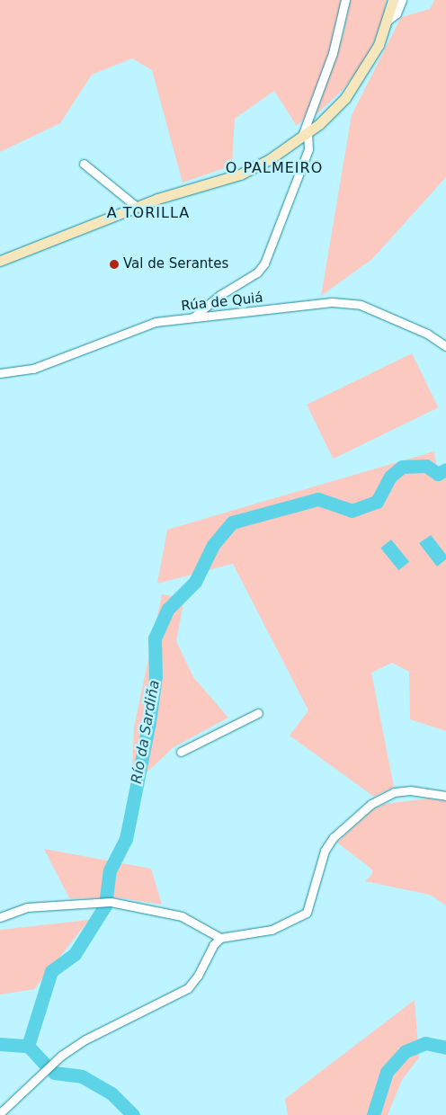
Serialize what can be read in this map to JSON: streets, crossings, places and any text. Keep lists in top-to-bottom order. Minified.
{"streets":{"street":["Rúa de Quiá"]},"districts":["O PALMEIRO","A TORILLA"],"water":["Río da Sardiña"],"places":["Val de Serantes"]}
